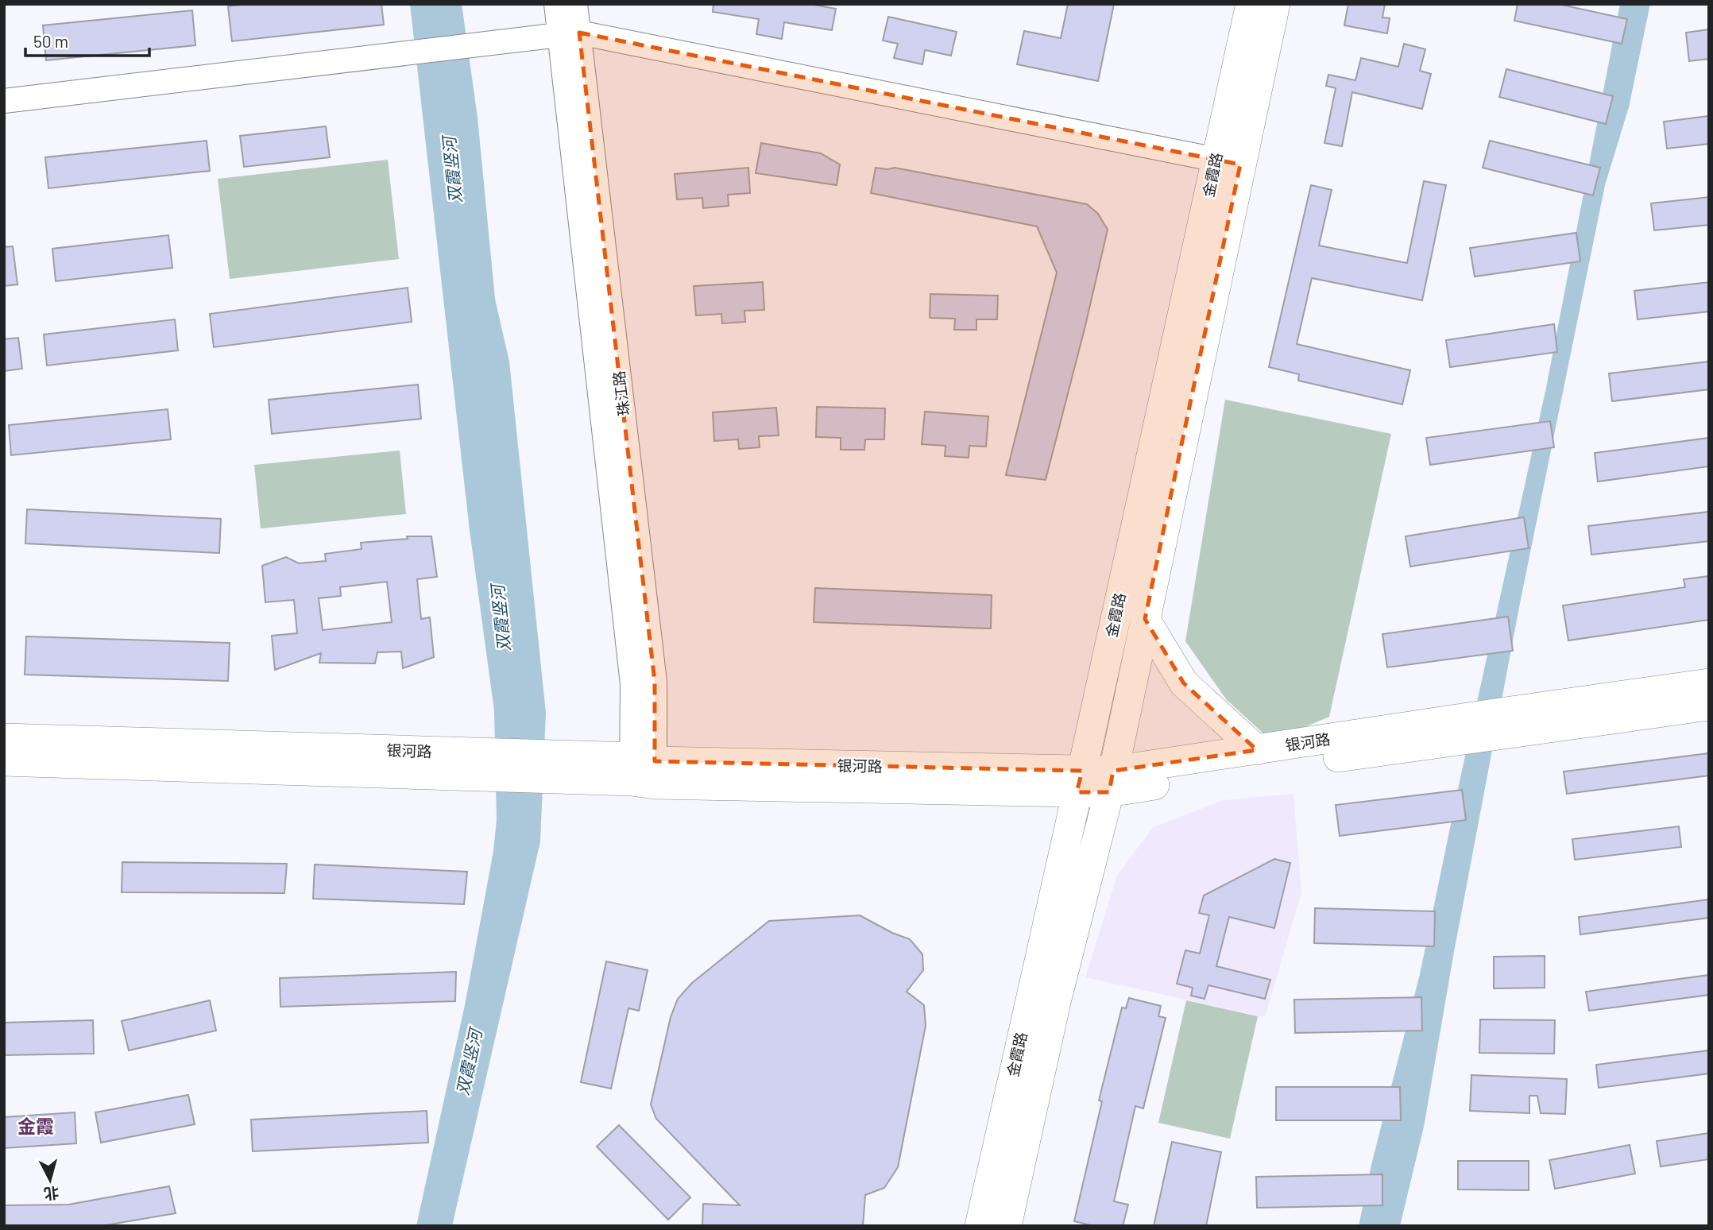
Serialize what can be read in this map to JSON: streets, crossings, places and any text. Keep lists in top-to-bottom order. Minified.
{"streets":{"main road":["金霞路","银河路"],"street":["珠江路"]},"crossings":[["金霞路","银河路"],["珠江路","银河路"]],"districts":["金霞"],"water":["双霞竖河"],"scale_bar":"50 m","north":"bottom"}
